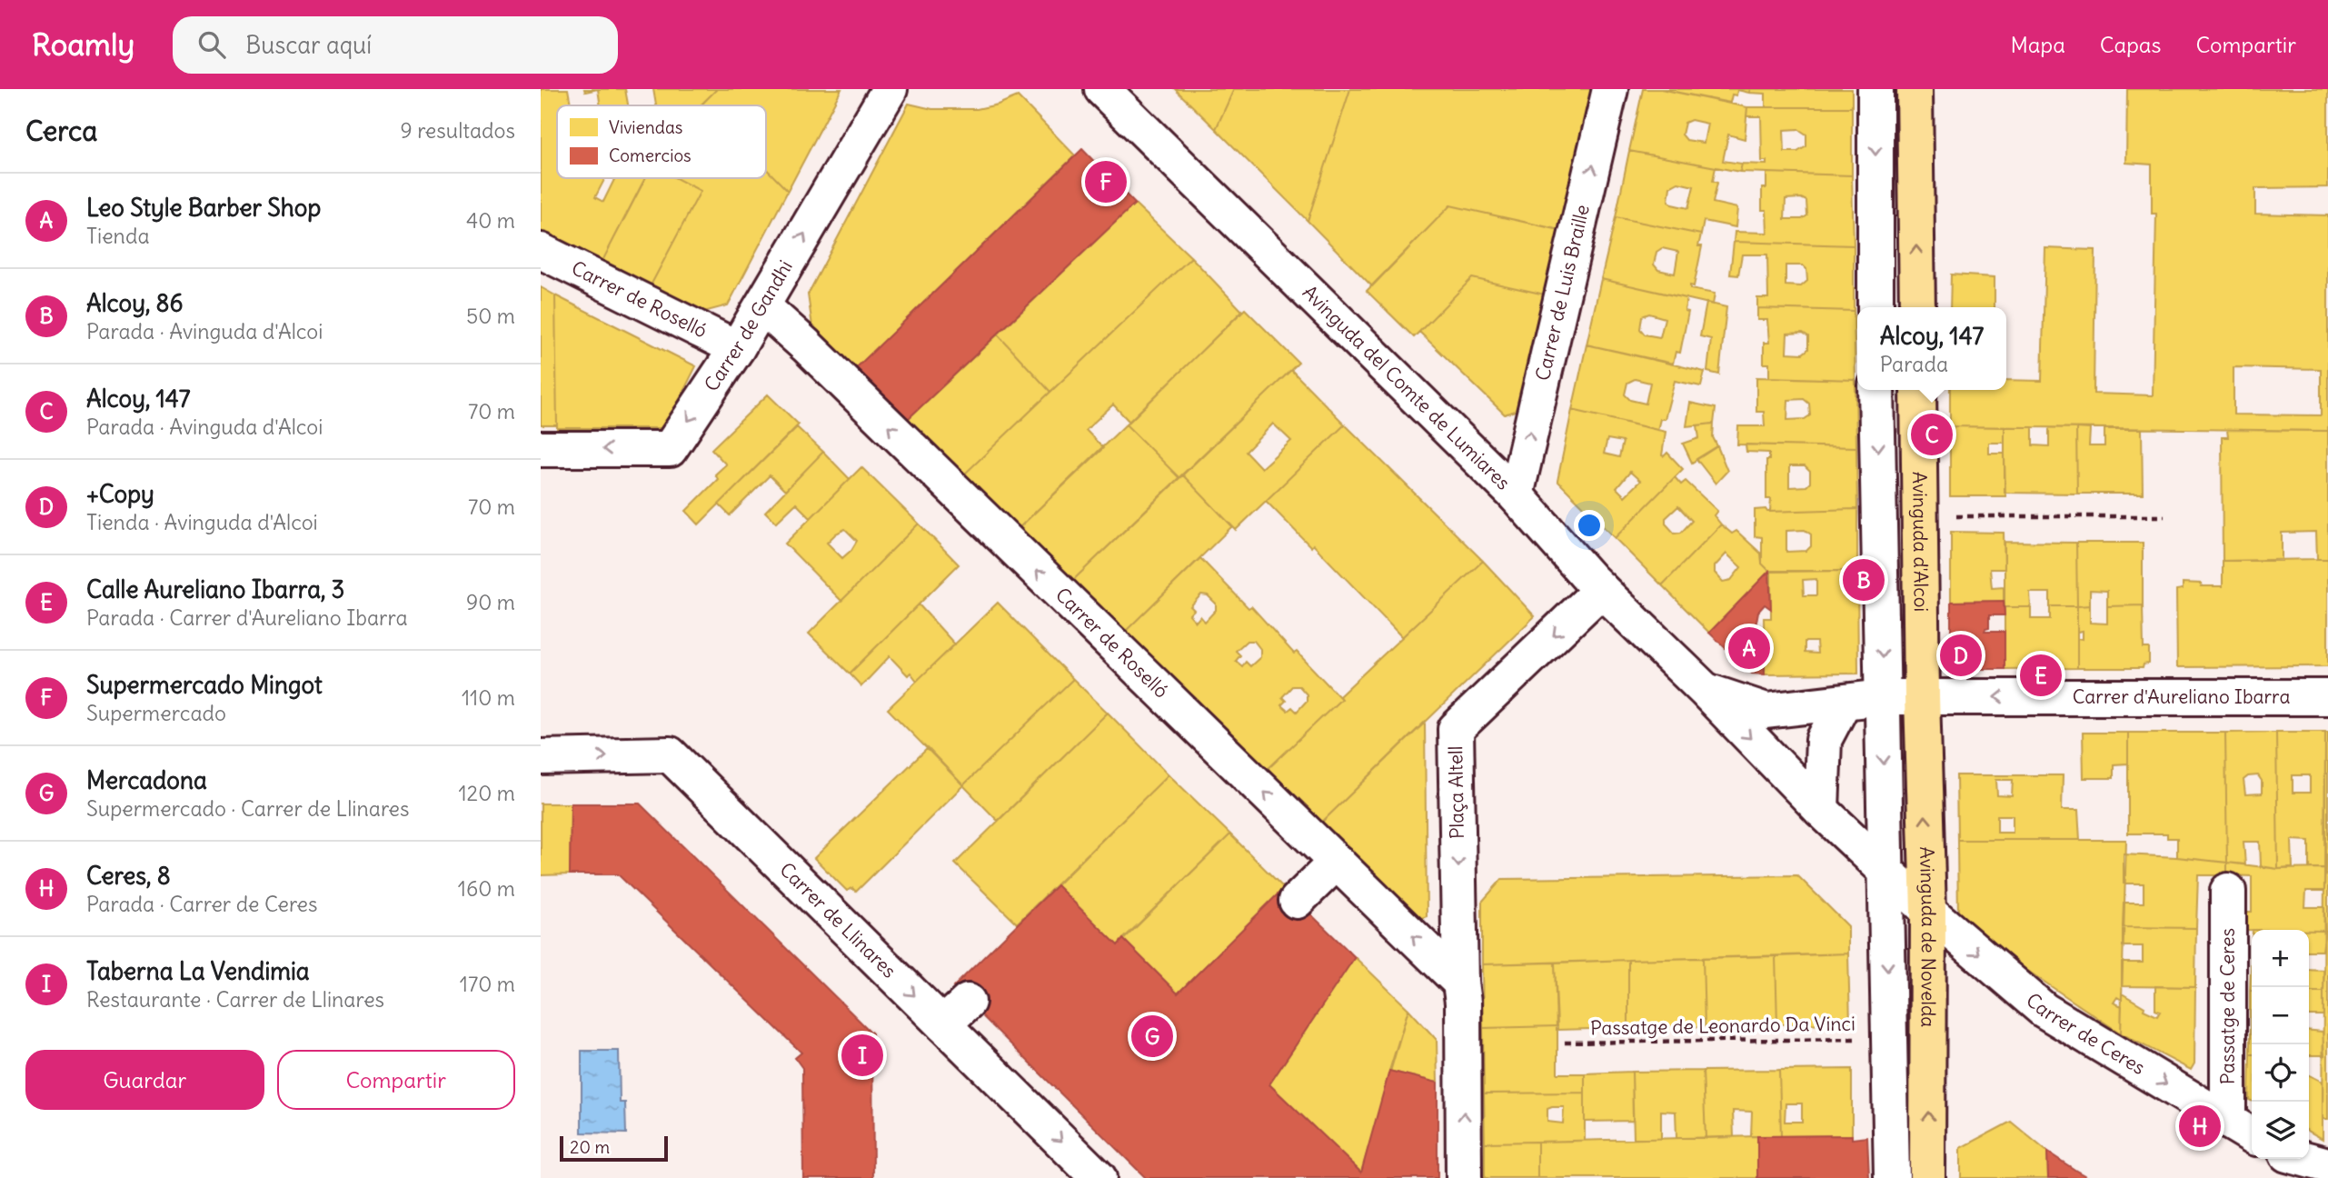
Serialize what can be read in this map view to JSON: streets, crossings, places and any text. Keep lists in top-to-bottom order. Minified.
{"streets":{"main road":["Avinguda d'Alcoi","Avinguda de Novelda"],"street":["Carrer de Luis Braille","Carrer de Roselló","Carrer de Gandhi","Avinguda del Comte de Lumiares","Carrer d'Aureliano Ibarra","Plaça Altell","Carrer de Llinares","Passatge de Ceres","Carrer de Ceres"],"path":["Passatge de Leonardo Da Vinci"]},"crossings":[["Carrer de Luis Braille","Avinguda del Comte de Lumiares"],["Carrer de Roselló","Carrer de Gandhi"],["Carrer de Roselló","Plaça Altell"],["Avinguda del Comte de Lumiares","Avinguda d'Alcoi"],["Avinguda del Comte de Lumiares","Carrer d'Aureliano Ibarra"],["Avinguda del Comte de Lumiares","Plaça Altell"],["Avinguda del Comte de Lumiares","Avinguda de Novelda"],["Avinguda del Comte de Lumiares","Carrer de Ceres"],["Avinguda d'Alcoi","Carrer d'Aureliano Ibarra"],["Avinguda d'Alcoi","Avinguda de Novelda"],["Carrer d'Aureliano Ibarra","Avinguda de Novelda"],["Avinguda de Novelda","Carrer de Ceres"],["Passatge de Ceres","Carrer de Ceres"]],"one_way":["Carrer de Roselló","Avinguda d'Alcoi","Carrer d'Aureliano Ibarra","Carrer de Llinares","Carrer de Ceres"],"legend":["Viviendas","Comercios"],"scale_bar":"20 m","page":{"header":"Roamly","search":"Buscar aquí","nav":["Mapa","Capas","Compartir"],"heading":["Cerca","9 resultados"],"pins":["F","C","B","A","D","E","G","I","H"],"list":[{"mark":"A","name":"Leo Style Barber Shop","note":"Tienda","value":"40 m"},{"mark":"B","name":"Alcoy, 86","note":"Parada · Avinguda d'Alcoi","value":"50 m"},{"mark":"C","name":"Alcoy, 147","note":"Parada · Avinguda d'Alcoi","value":"70 m"},{"mark":"D","name":"+Copy","note":"Tienda · Avinguda d'Alcoi","value":"70 m"},{"mark":"E","name":"Calle Aureliano Ibarra, 3","note":"Parada · Carrer d'Aureliano Ibarra","value":"90 m"},{"mark":"F","name":"Supermercado Mingot","note":"Supermercado","value":"110 m"},{"mark":"G","name":"Mercadona","note":"Supermercado · Carrer de Llinares","value":"120 m"},{"mark":"H","name":"Ceres, 8","note":"Parada · Carrer de Ceres","value":"160 m"},{"mark":"I","name":"Taberna La Vendimia","note":"Restaurante · Carrer de Llinares","value":"170 m"}],"popup":["Alcoy, 147","Parada"],"map_buttons":["+","−"],"buttons":["Guardar","Compartir"],"scale":"20 m"}}
